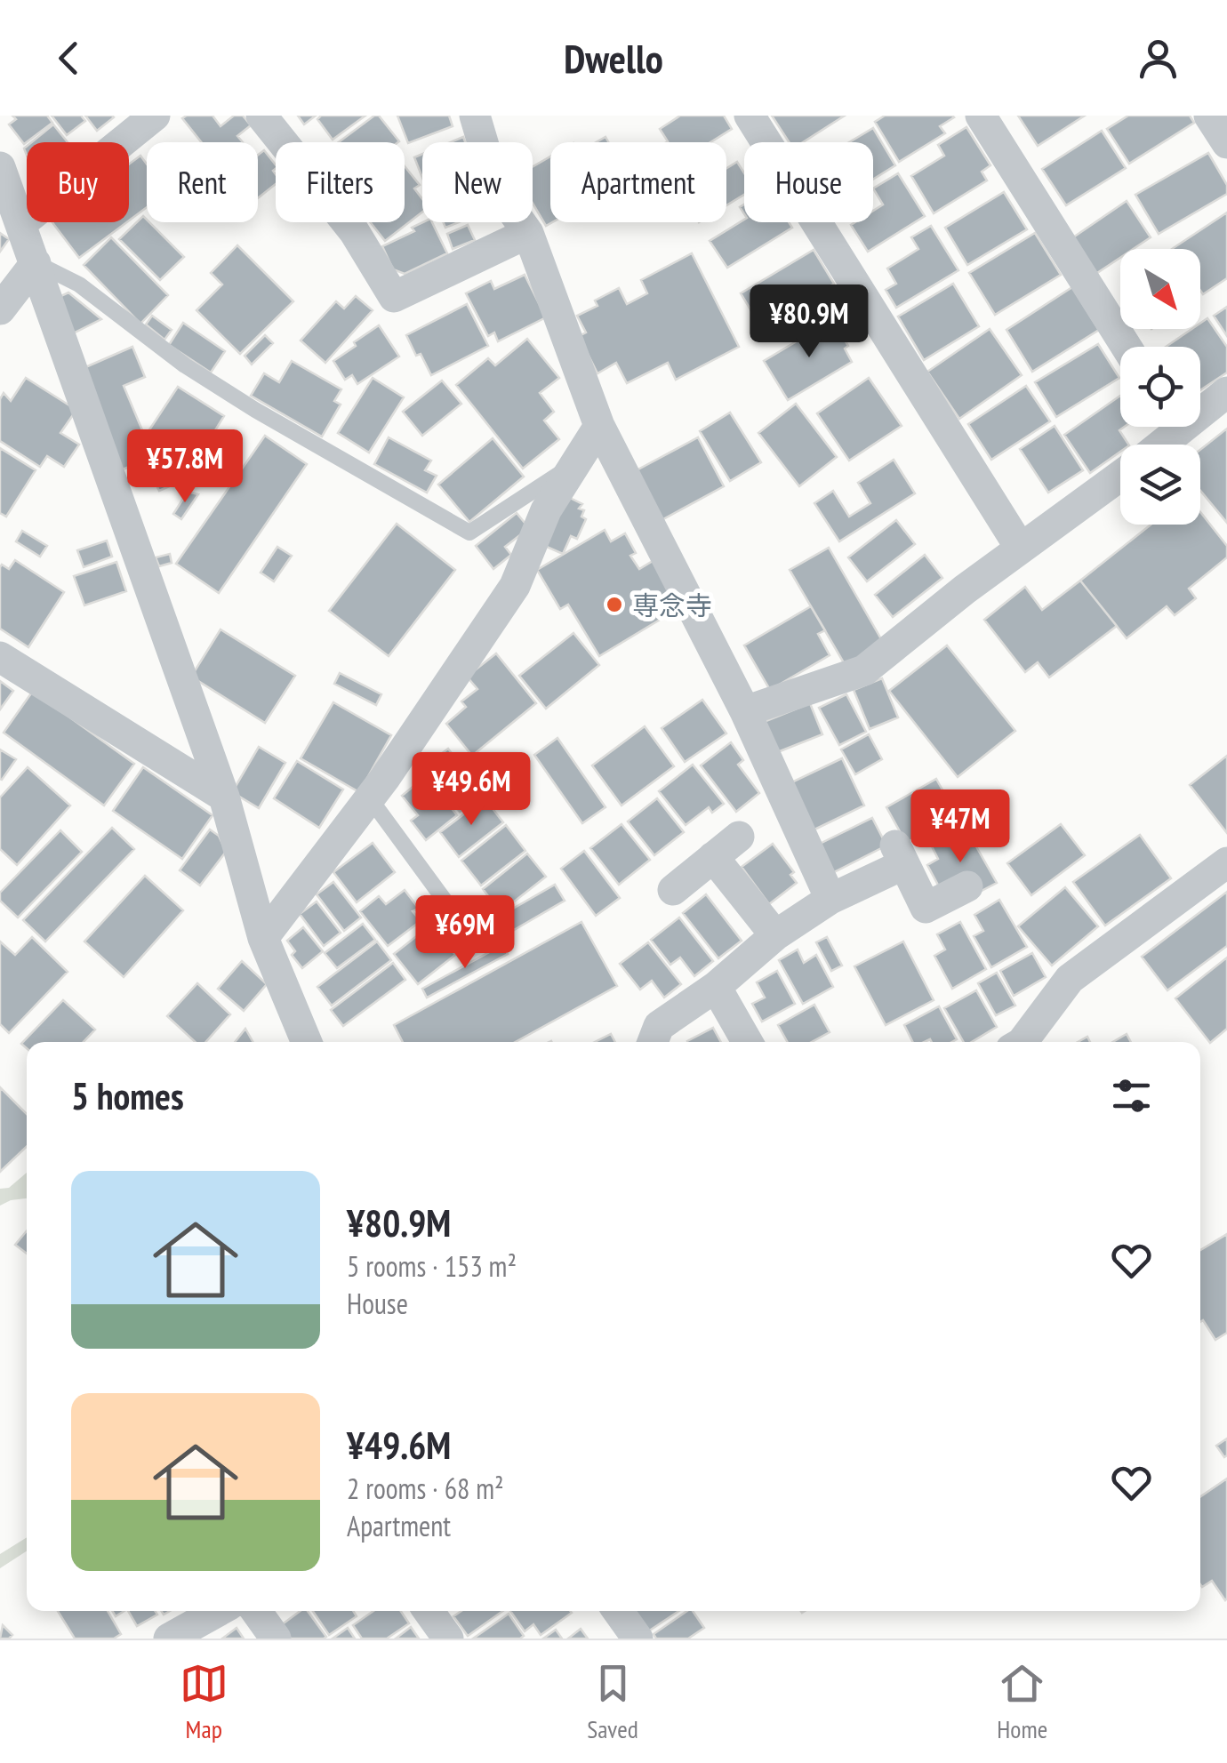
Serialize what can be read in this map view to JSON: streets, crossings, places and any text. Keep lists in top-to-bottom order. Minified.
{"places":["専念寺"],"north":"bottom right","page":{"header":"Dwello","chip":["Buy","Rent","Filters","New","Apartment","House"],"price":["¥80.9M","¥57.8M","¥49.6M","¥47M","¥69M"],"heading":"5 homes","list":[{"name":"¥80.9M","note":"5 rooms · 153 m² · House"},{"name":"¥49.6M","note":"2 rooms · 68 m² · Apartment"}],"tabs":["Map","Saved","Home"]}}
